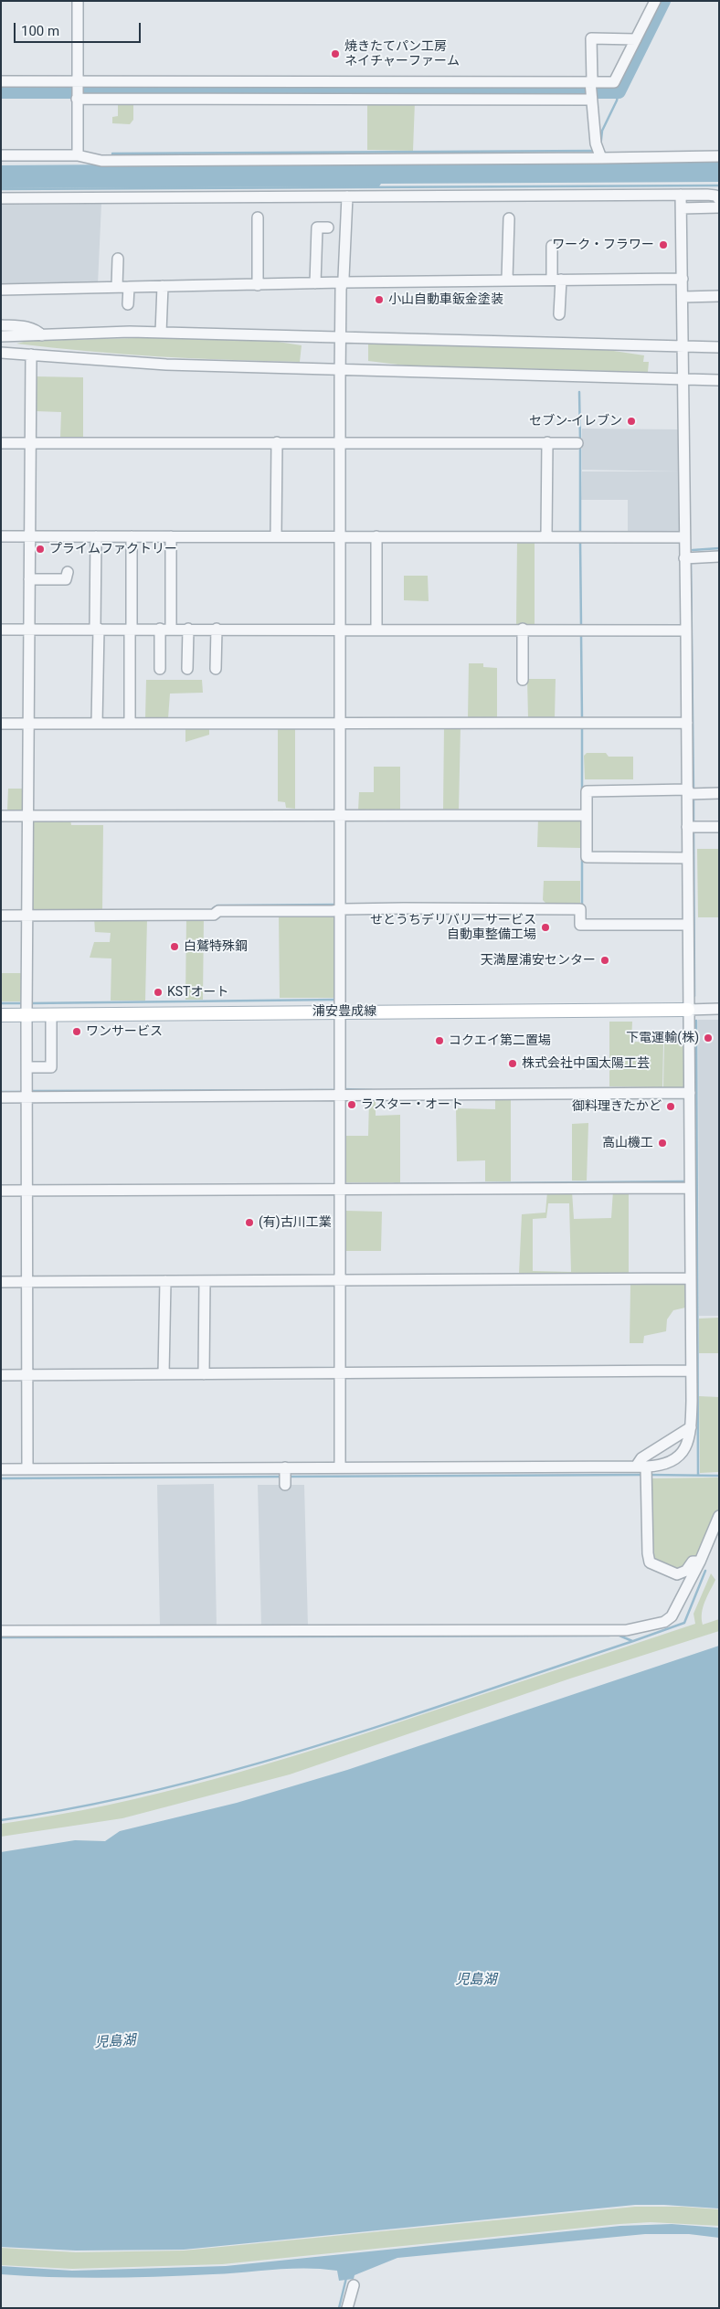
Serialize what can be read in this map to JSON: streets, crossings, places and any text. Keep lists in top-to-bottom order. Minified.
{"streets":{"main road":["浦安豊成線"]},"water":["児島湖"],"places":["焼きたてパン工房 ネイチャーファーム","ワーク・フラワー","小山自動車鈑金塗装","セブン-イレブン","プライムファクトリー","せとうちデリバリーサービス 自動車整備工場","白鷲特殊鋼","天満屋浦安センター","KSTオート","ワンサービス","下電運輸(株)","コクエイ第二置場","株式会社中国太陽工芸","ラスター・オート","御料理きたかど","高山機工","(有)古川工業"],"scale_bar":"100 m"}
